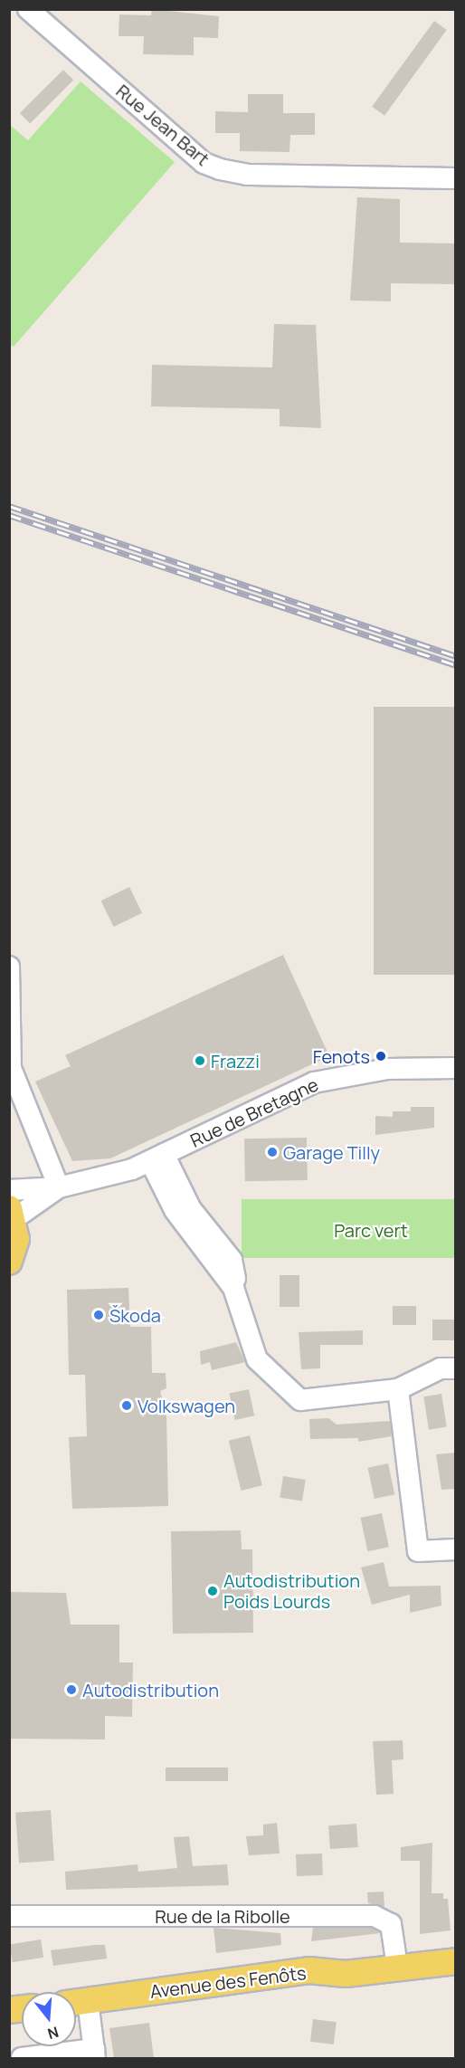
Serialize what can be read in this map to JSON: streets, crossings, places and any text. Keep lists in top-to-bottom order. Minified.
{"streets":{"main road":["Avenue des Fenôts"],"street":["Rue Jean Bart","Rue de Bretagne","Rue de la Ribolle"]},"crossings":[["Rue de la Ribolle","Avenue des Fenôts"]],"parks":["Parc vert"],"places":["Fenots","Frazzi","Garage Tilly","Škoda","Volkswagen","Autodistribution Poids Lourds","Autodistribution"],"north":"bottom"}
